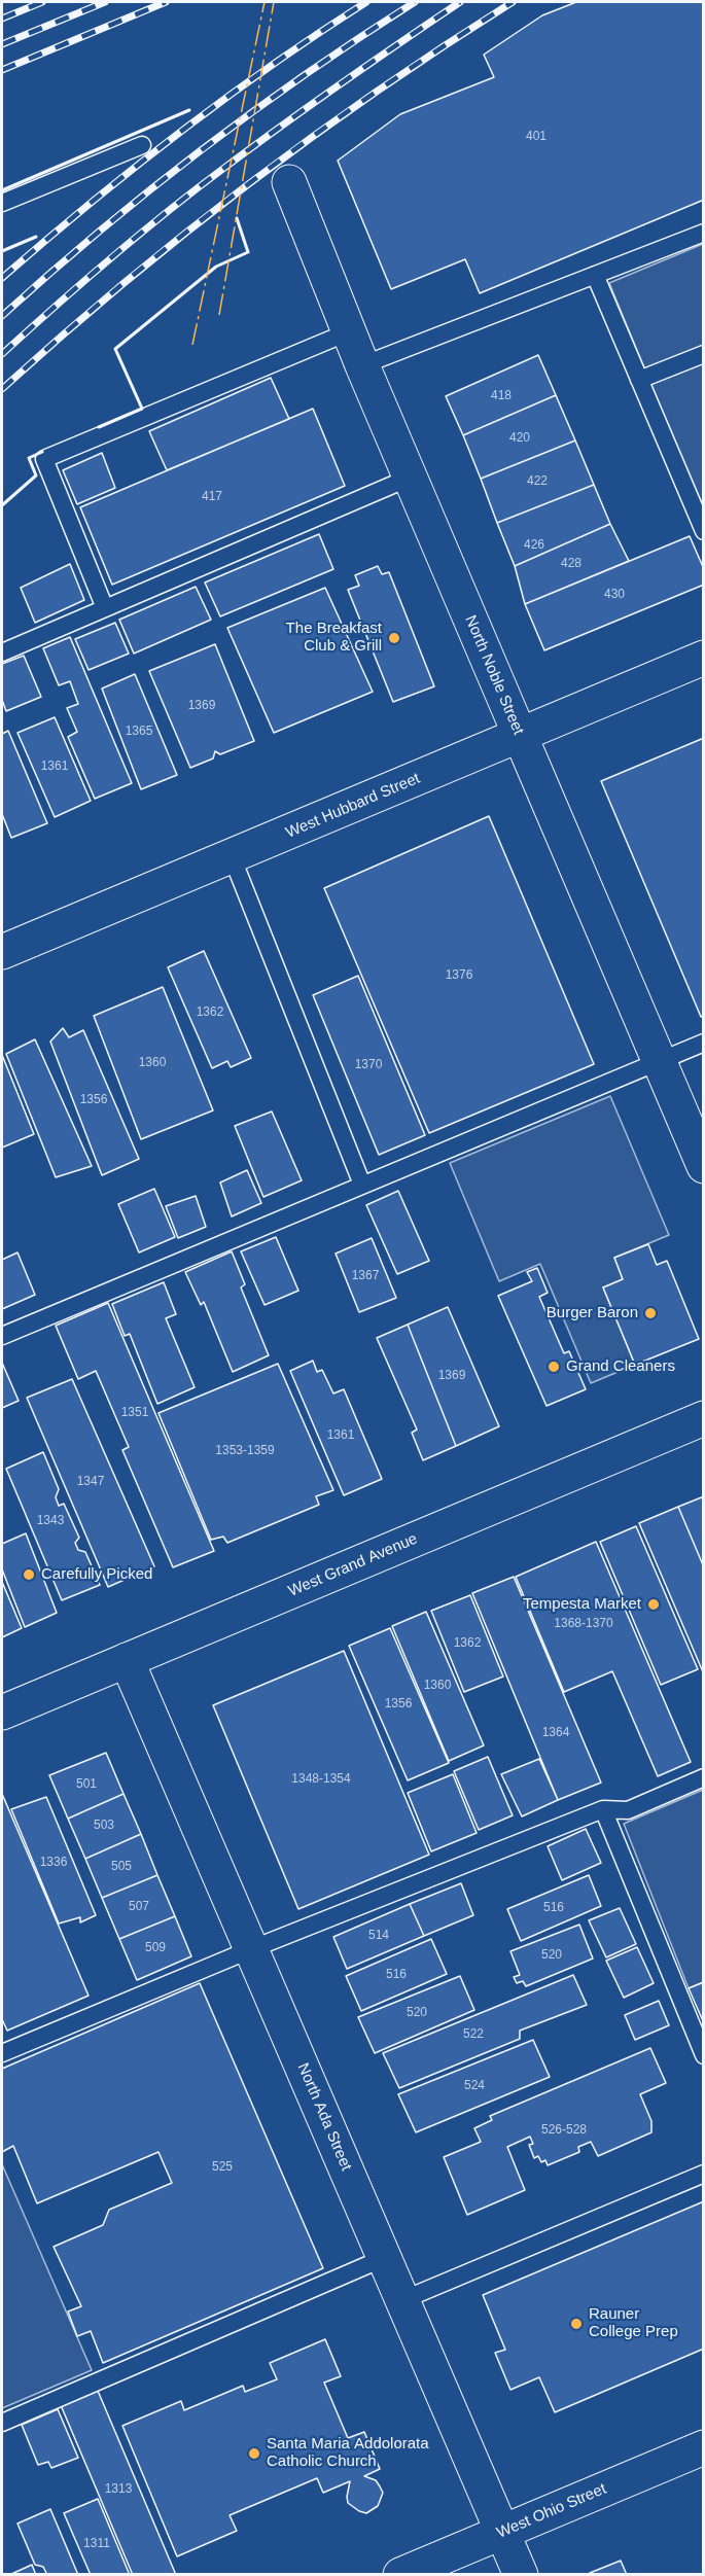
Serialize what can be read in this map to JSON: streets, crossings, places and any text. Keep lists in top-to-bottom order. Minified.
{"streets":{"street":["North Noble Street","West Hubbard Street","West Grand Avenue","North Ada Street","West Ohio Street"]},"crossings":[["North Noble Street","West Hubbard Street"],["West Grand Avenue","North Ada Street"],["North Ada Street","West Ohio Street"]],"places":["The Breakfast Club & Grill","Burger Baron","Grand Cleaners","Carefully Picked","Tempesta Market","Rauner College Prep","Santa Maria Addolorata Catholic Church"],"house_numbers":["401","418","420","422","417","426","428","430","1369","1365","1361","1376","1362","1360","1370","1356","1367","1369","1351","1361","1353-1359","1347","1343","1368-1370","1362","1360","1356","1364","1348-1354","501","503","1336","505","507","516","514","509","520","516","520","522","524","526-528","525","1313","1311"]}
